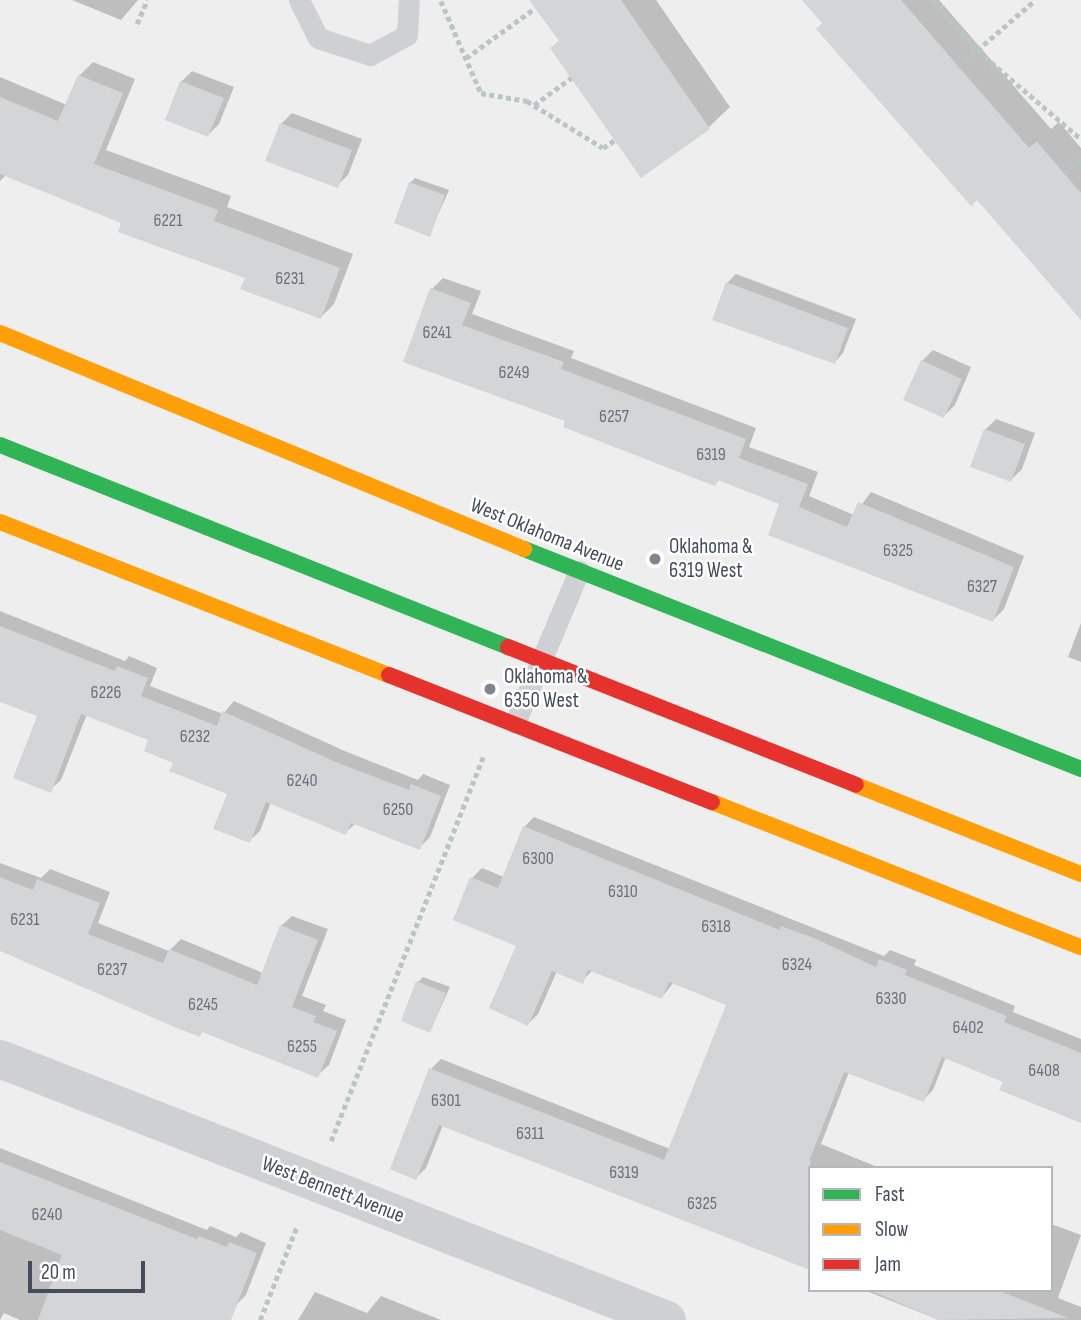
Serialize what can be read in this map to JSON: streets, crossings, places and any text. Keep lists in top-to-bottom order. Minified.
{"streets":{"main road":["West Oklahoma Avenue"],"street":["West Bennett Avenue"]},"places":["Oklahoma & 6319 West","Oklahoma & 6350 West"],"house_numbers":["6221","6231","6241","6249","6257","6319","6325","6327","6226","6232","6240","6250","6300","6310","6231","6318","6324","6237","6330","6245","6402","6255","6408","6301","6311","6319","6325","6240"],"legend":["Fast","Slow","Jam"],"scale_bar":"20 m"}
